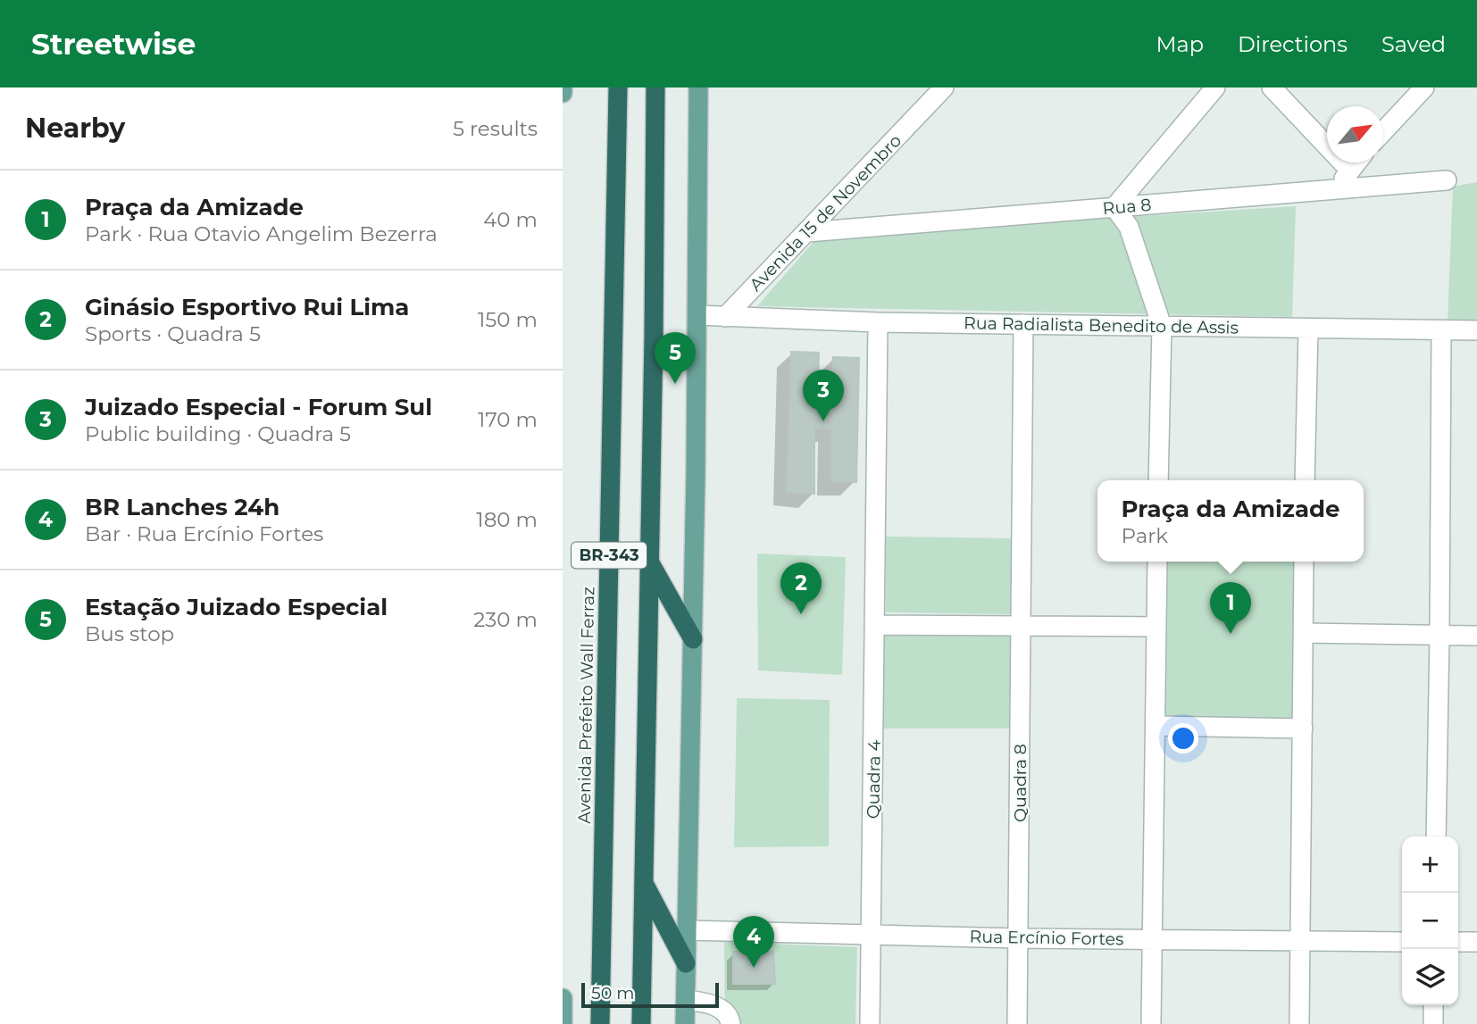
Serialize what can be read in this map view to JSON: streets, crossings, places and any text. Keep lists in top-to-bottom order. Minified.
{"streets":{"highway":["BR-343","Avenida Prefeito Wall Ferraz"],"street":["Rua 8","Avenida 15 de Novembro","Rua Radialista Benedito de Assis","Quadra 4","Quadra 8","Rua Ercínio Fortes"]},"crossings":[["Rua 8","Avenida 15 de Novembro"],["Avenida 15 de Novembro","Rua Radialista Benedito de Assis"],["Rua Radialista Benedito de Assis","Quadra 4"],["Rua Radialista Benedito de Assis","Quadra 8"],["Quadra 4","Rua Ercínio Fortes"],["Quadra 8","Rua Ercínio Fortes"]],"scale_bar":"50 m","north":"top right","page":{"header":"Streetwise","nav":["Map","Directions","Saved"],"heading":["Nearby","5 results"],"list":[{"mark":"1","name":"Praça da Amizade","note":"Park · Rua Otavio Angelim Bezerra","value":"40 m"},{"mark":"2","name":"Ginásio Esportivo Rui Lima","note":"Sports · Quadra 5","value":"150 m"},{"mark":"3","name":"Juizado Especial - Forum Sul","note":"Public building · Quadra 5","value":"170 m"},{"mark":"4","name":"BR Lanches 24h","note":"Bar · Rua Ercínio Fortes","value":"180 m"},{"mark":"5","name":"Estação Juizado Especial","note":"Bus stop","value":"230 m"}],"pins":["5","3","2","1","4"],"popup":["Praça da Amizade","Park"],"map_buttons":["+","−"],"scale":"50 m"}}
